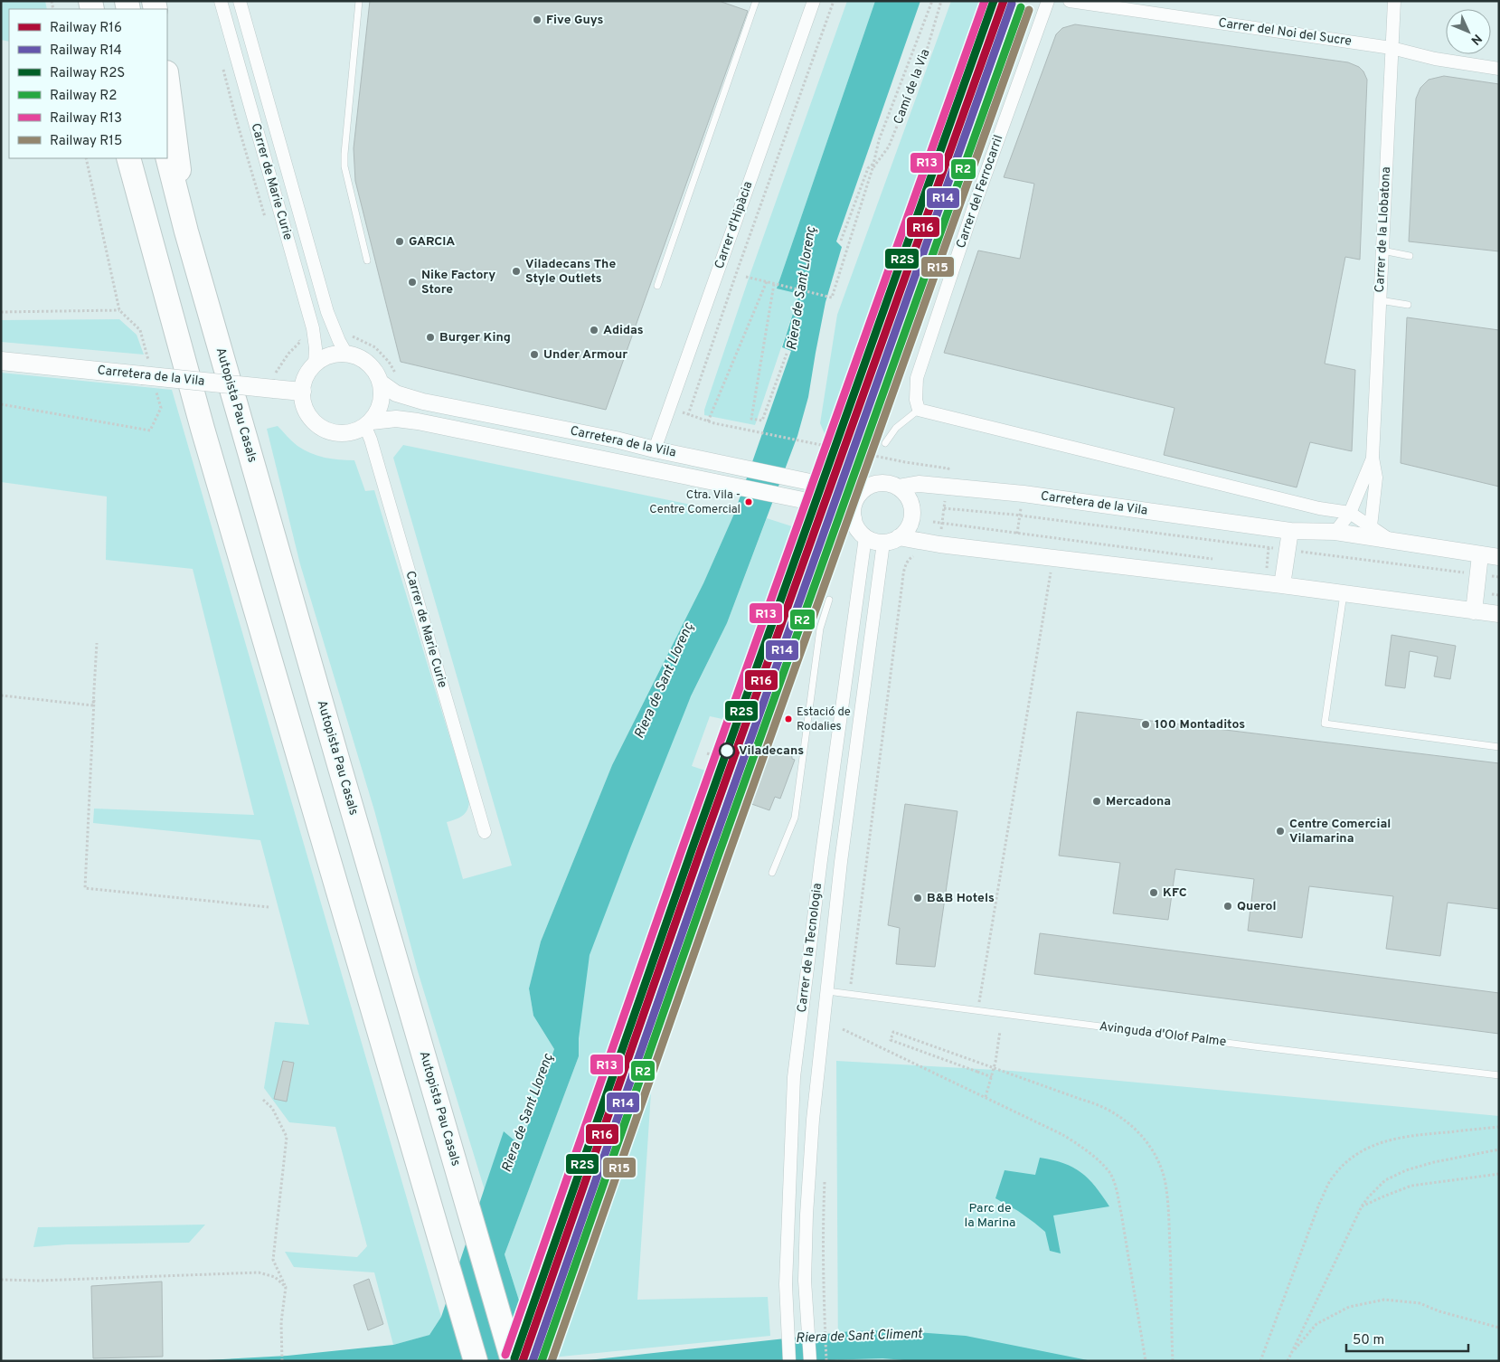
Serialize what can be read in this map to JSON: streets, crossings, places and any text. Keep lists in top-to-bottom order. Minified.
{"streets":{"highway":["Autopista Pau Casals"],"main road":["Carretera de la Vila"],"street":["Carrer del Noi del Sucre","Carrer de Marie Curie","Carrer del Ferrocarril","Carrer d'Hipàcia","Carrer de la Llobatona","Carrer de la Tecnologia"],"lane":["Avinguda d'Olof Palme"],"path":["Camí de la Via"]},"crossings":[["Carrer del Noi del Sucre","Carrer de la Llobatona"],["Carrer de Marie Curie","Carretera de la Vila"],["Carrer d'Hipàcia","Carretera de la Vila"],["Carrer de la Llobatona","Carretera de la Vila"],["Carretera de la Vila","Carrer de la Tecnologia"],["Carrer de la Tecnologia","Avinguda d'Olof Palme"]],"water":["Riera de Sant Llorenç","Riera de Sant Climent"],"parks":["Parc de la Marina"],"places":["Five Guys","GARCIA","Viladecans The Style Outlets","Nike Factory Store","Adidas","Burger King","Under Armour","Ctra. Vila - Centre Comercial","Estació de Rodalies","100 Montaditos","Viladecans","Mercadona","Centre Comercial Vilamarina","KFC","B&B Hotels","Querol"],"lines":["rail line R16","rail line R2S","rail line R13","rail line R14","rail line R2","rail line R15"],"legend":["Railway R16","Railway R14","Railway R2S","Railway R2","Railway R13","Railway R15"],"scale_bar":"50 m","north":"bottom right"}
